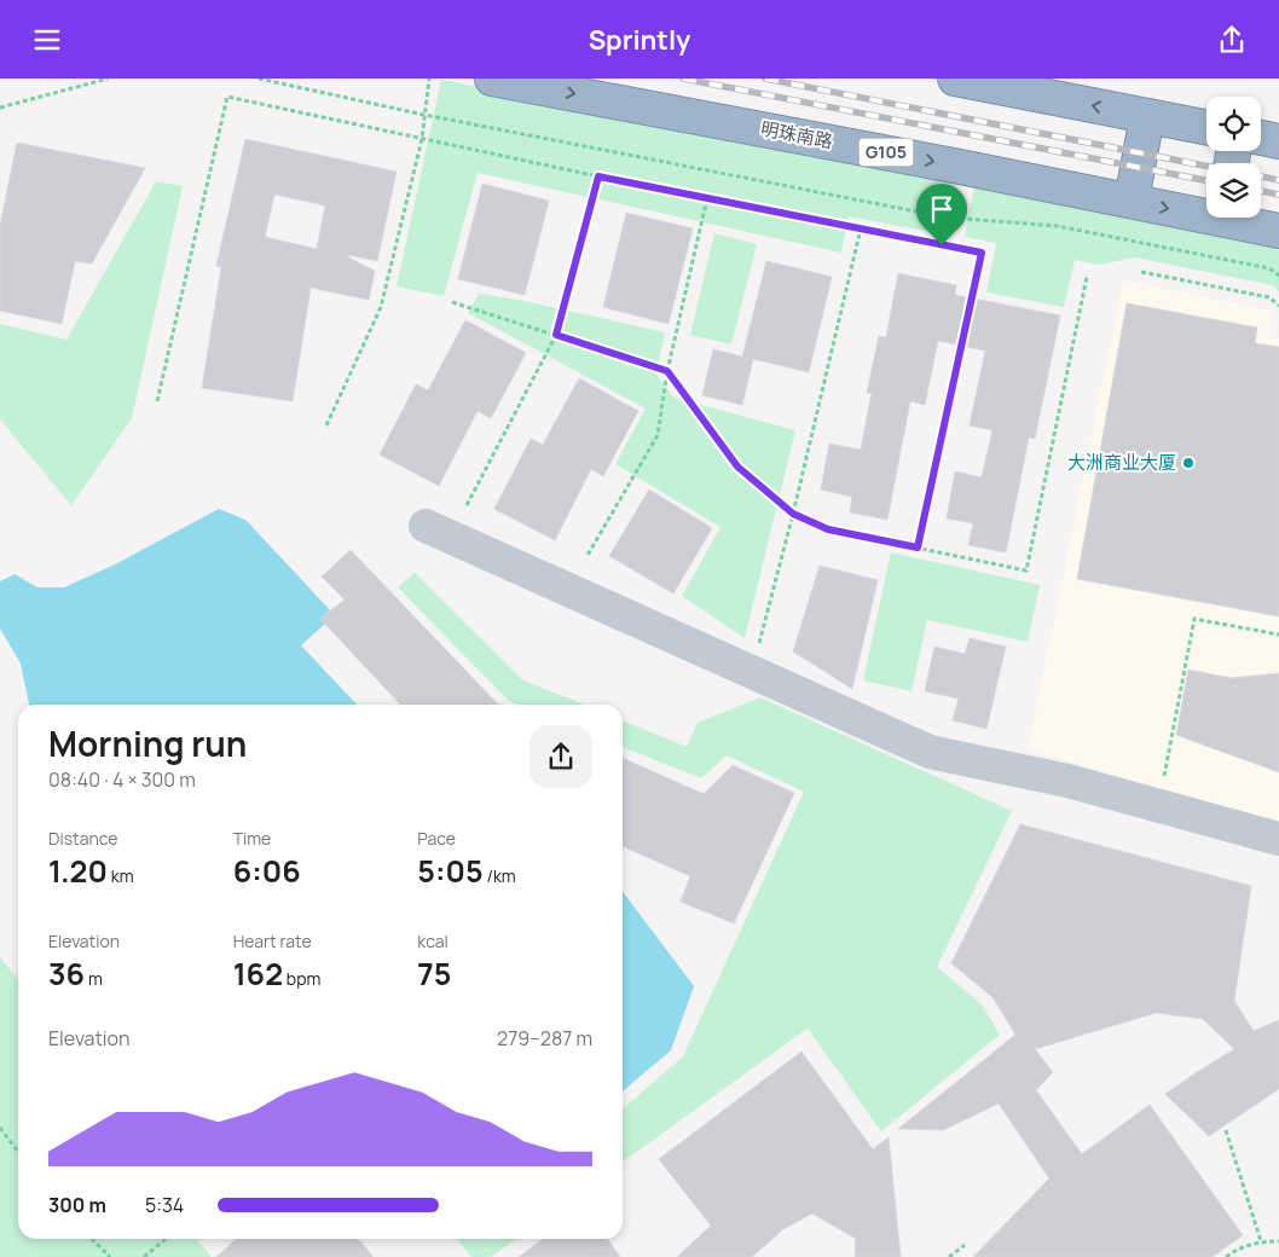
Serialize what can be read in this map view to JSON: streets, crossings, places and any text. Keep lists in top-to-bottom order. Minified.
{"streets":{"highway":["明珠南路","G105"]},"one_way":["明珠南路"],"places":["大洲商业大厦"],"page":{"header":"Sprintly","heading":["Morning run","08:40 · 4 × 300 m"],"stats":[["Distance","1.20 km"],["Time","6:06"],["Pace","5:05 /km"],["Elevation","36 m"],["Heart rate","162 bpm"],["kcal","75"]],"chart":["Elevation","279–287 m"],"list":[{"name":"300 m","note":"5:34"}]}}
